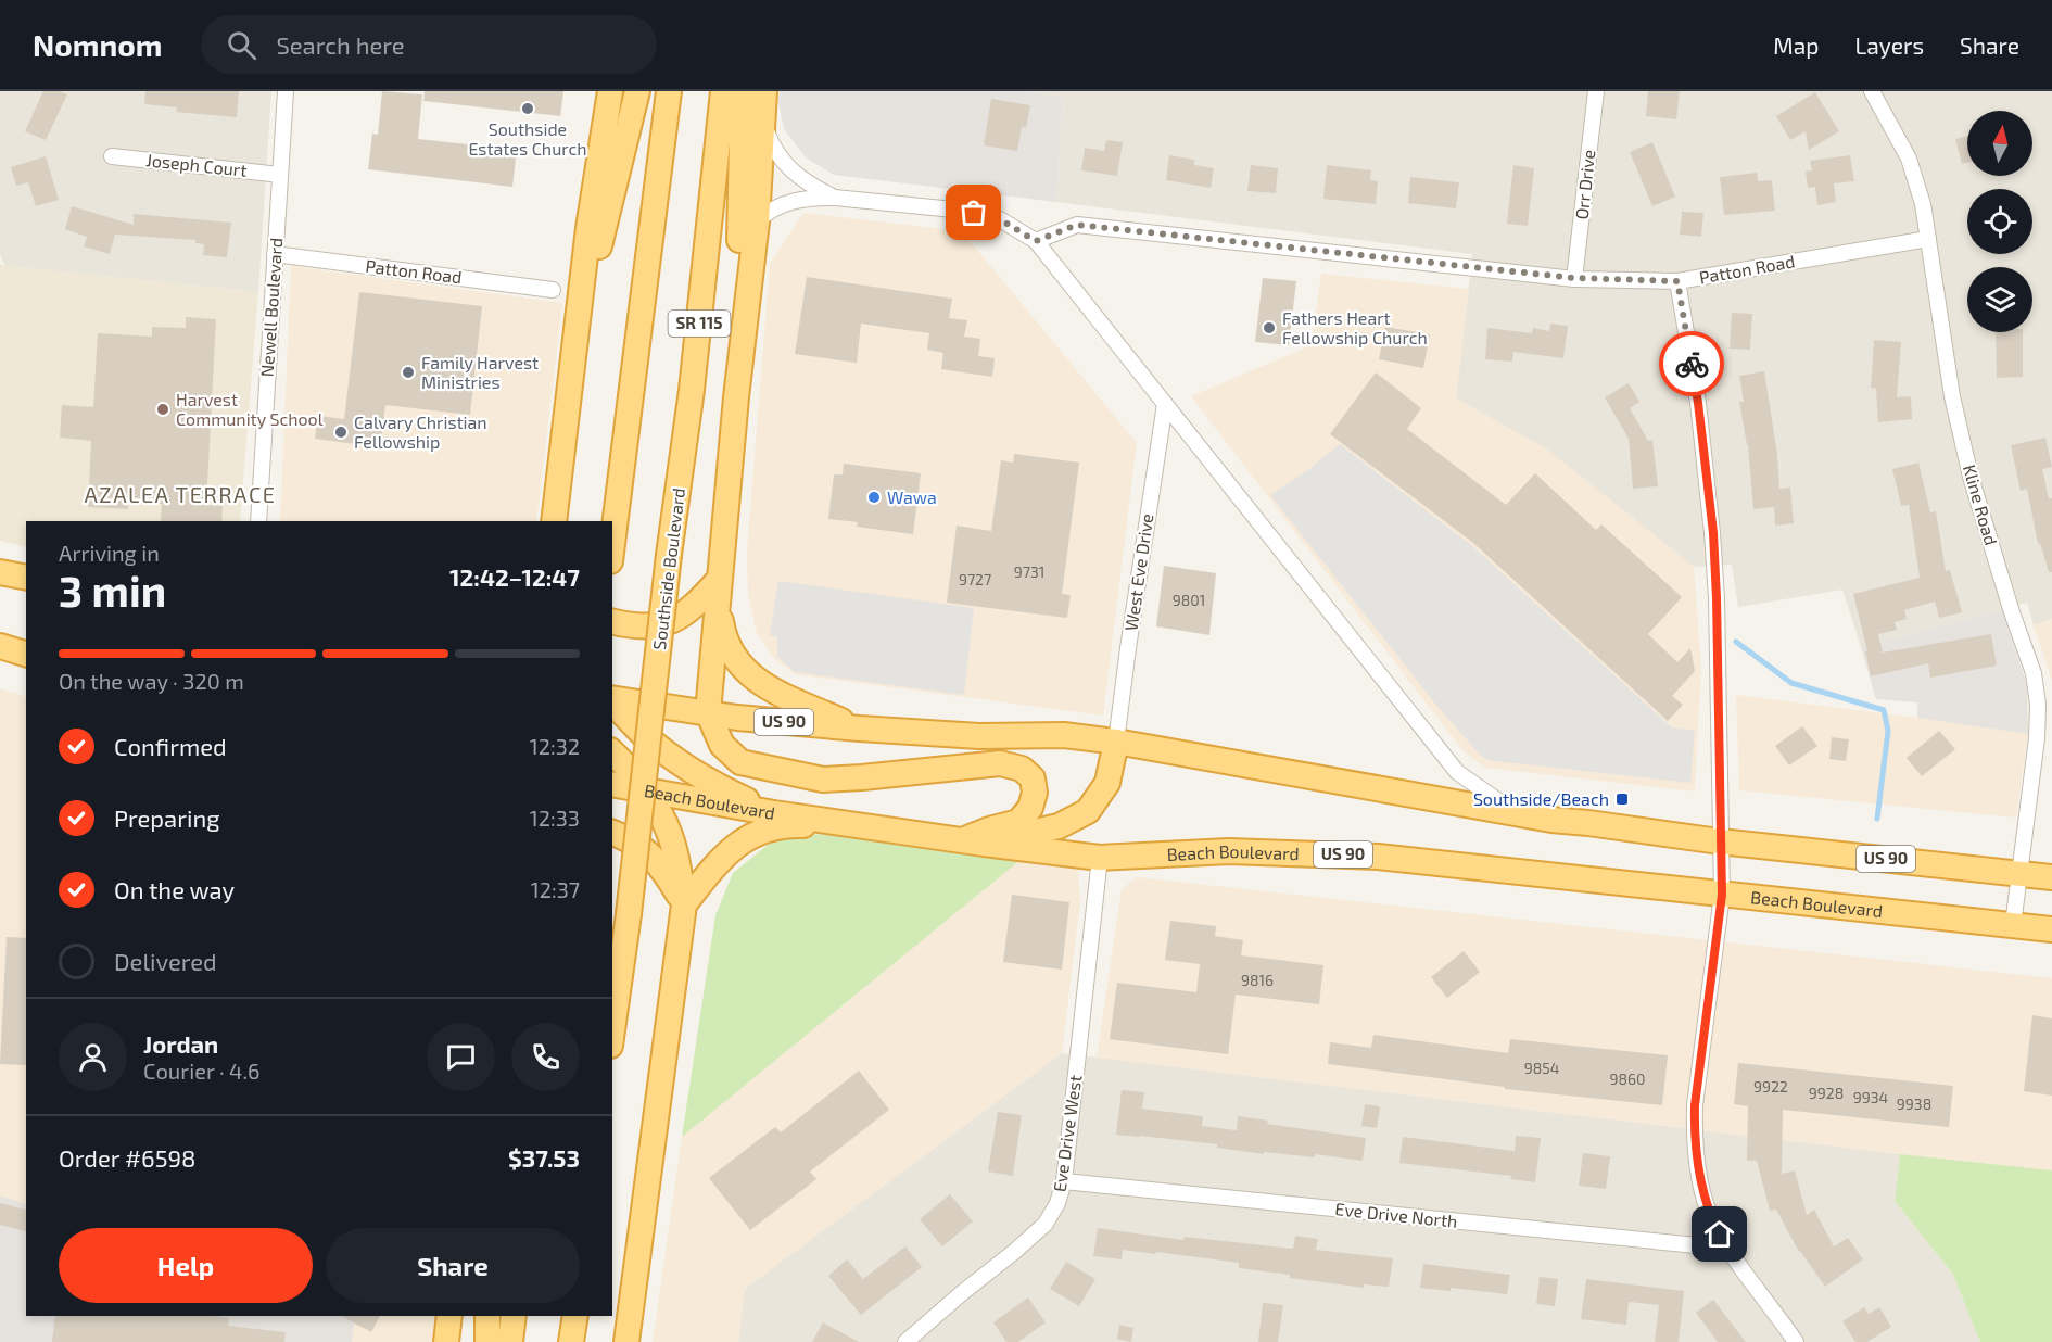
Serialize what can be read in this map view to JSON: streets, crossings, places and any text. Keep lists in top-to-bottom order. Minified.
{"streets":{"highway":["SR 115","Southside Boulevard","US 90","Beach Boulevard"],"street":["Joseph Court","Orr Drive","Patton Road","Newell Boulevard","Kline Road","West Eve Drive","Eve Drive West","Eve Drive North"]},"crossings":[["Joseph Court","Newell Boulevard"],["Orr Drive","Patton Road"],["Patton Road","Newell Boulevard"],["Patton Road","Kline Road"],["Kline Road","US 90"],["Kline Road","Beach Boulevard"],["West Eve Drive","US 90"],["Beach Boulevard","Eve Drive West"],["Eve Drive West","Eve Drive North"]],"districts":["AZALEA TERRACE"],"places":{"other":["Southside Estates Church","Fathers Heart Fellowship Church","Family Harvest Ministries","Harvest Community School","Calvary Christian Fellowship","Wawa"],"transit":["Southside/Beach"]},"house_numbers":["9731","9727","9801","9816","9854","9860","9922","9928","9934","9938"],"north":"top","page":{"header":"Nomnom","search":"Search here","nav":["Map","Layers","Share"],"heading":["3 min","Arriving in","12:42–12:47"],"panel":["Jordan","Courier · 4.6","Order #6598","$37.53"],"bar":"On the way · 320 m","list":[["Confirmed","12:32"],["Preparing","12:33"],["On the way","12:37"],"Delivered"],"buttons":["Help","Share"]}}
